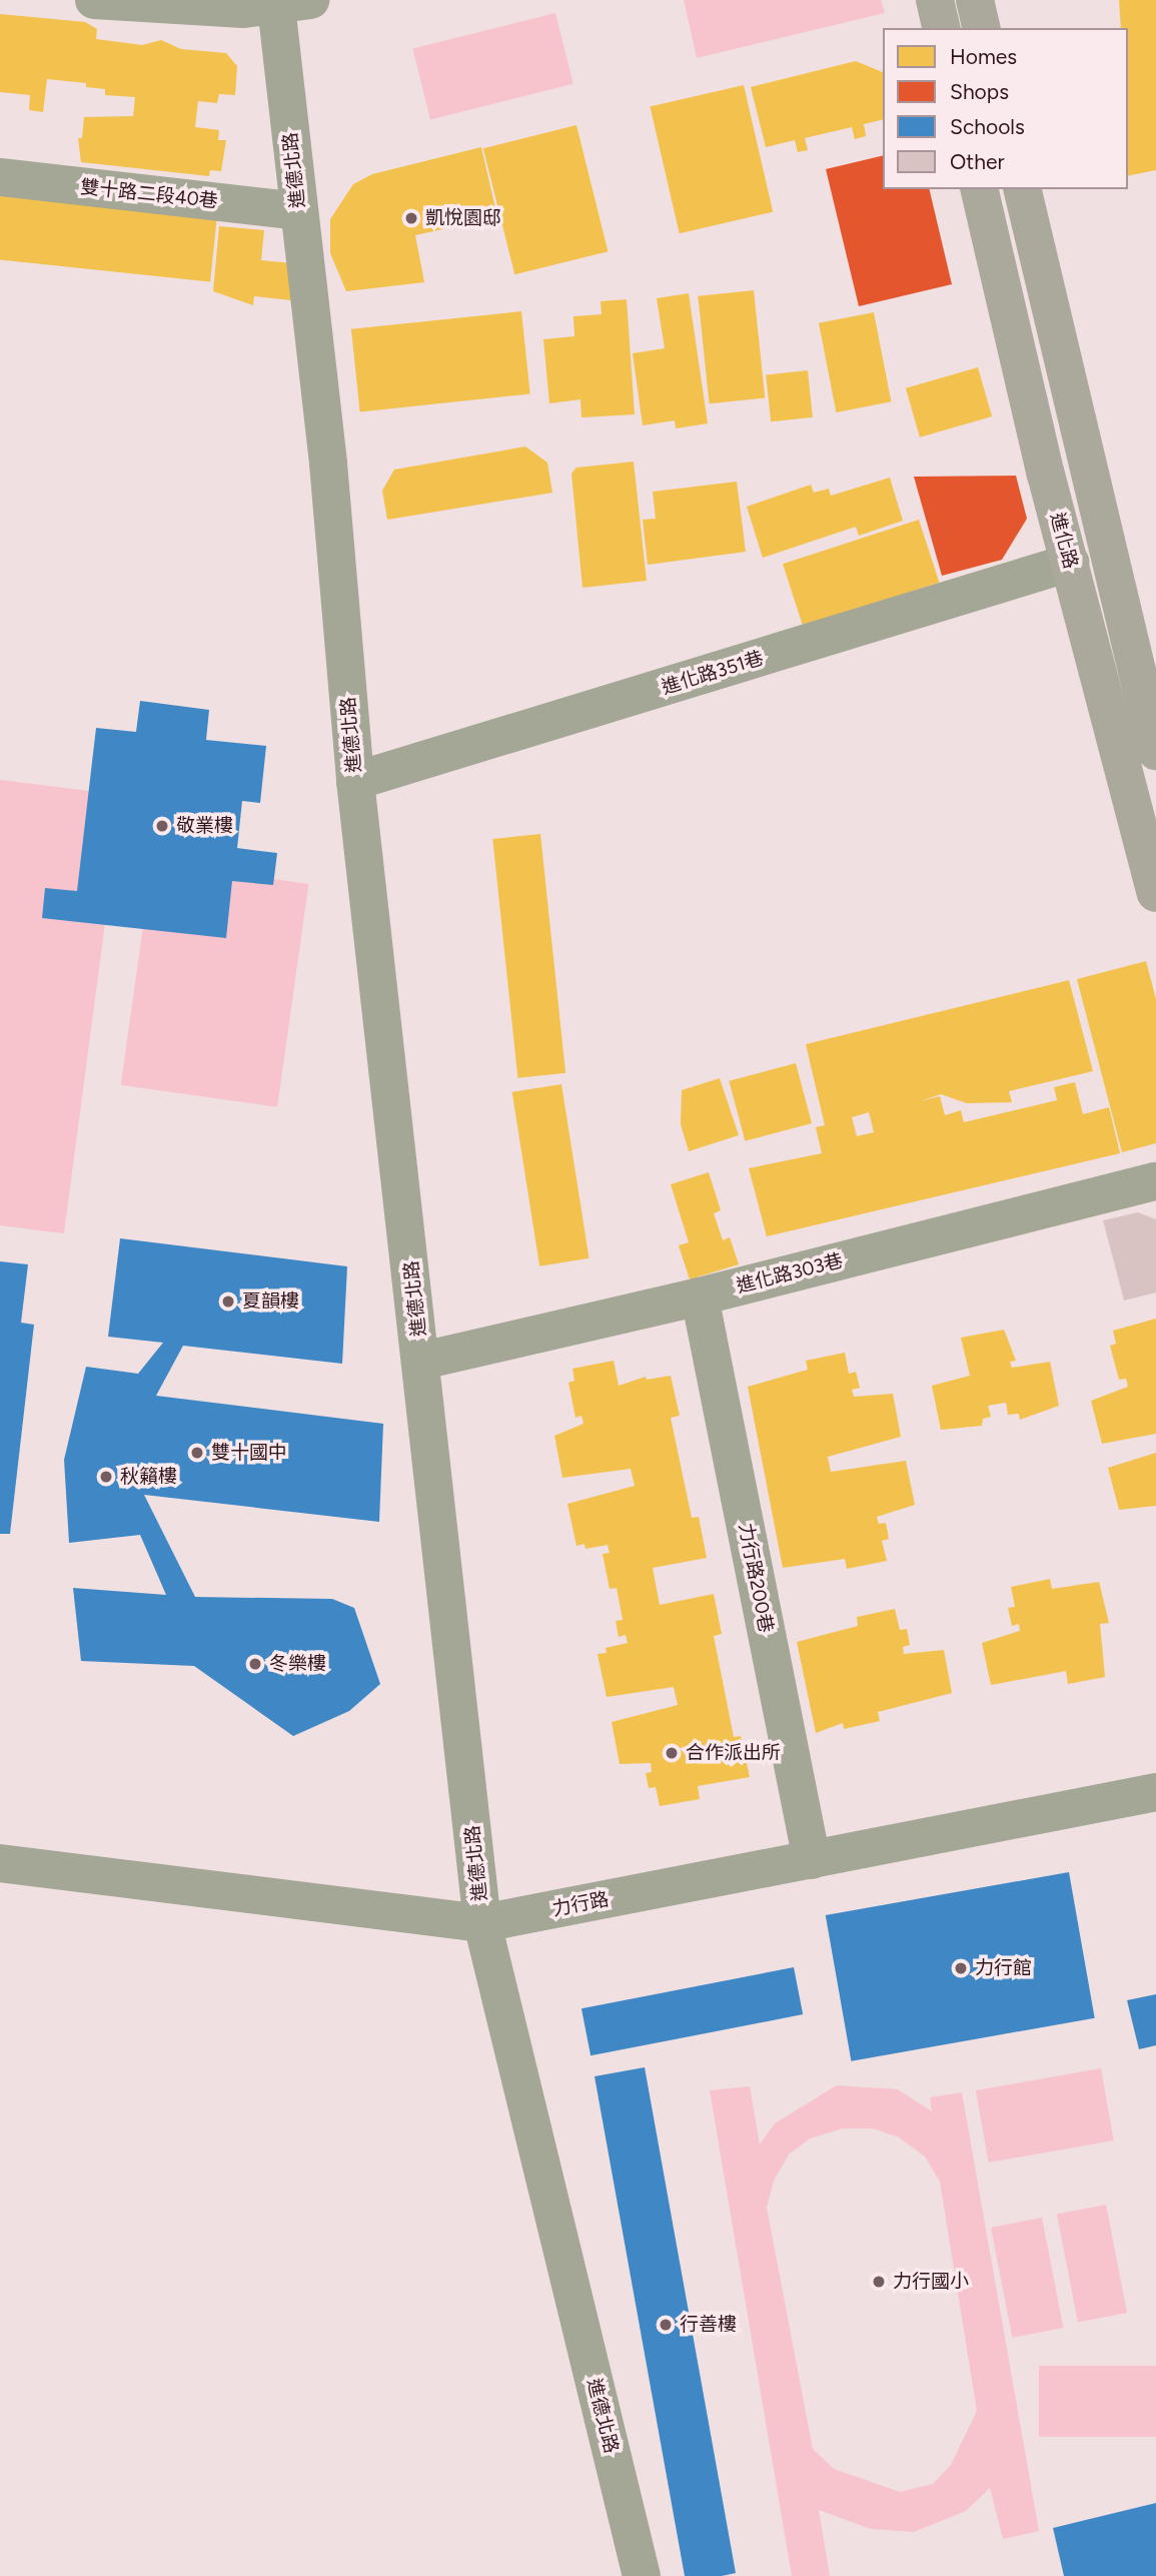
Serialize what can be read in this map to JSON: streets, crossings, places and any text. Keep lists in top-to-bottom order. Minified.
{"streets":{"main road":["進化路"],"street":["進德北路","雙十路二段40巷","進化路351巷","進化路303巷","力行路200巷","力行路"]},"crossings":[["進德北路","雙十路二段40巷"],["進德北路","進化路351巷"],["進德北路","進化路303巷"],["進德北路","力行路"],["進化路","進化路351巷"],["進化路303巷","力行路200巷"],["力行路200巷","力行路"]],"places":["凱悅園邸","敬業樓","夏韻樓","雙十國中","秋籟樓","冬樂樓","合作派出所","力行館","力行國小","行善樓"],"legend":["Homes","Shops","Schools","Other"]}
